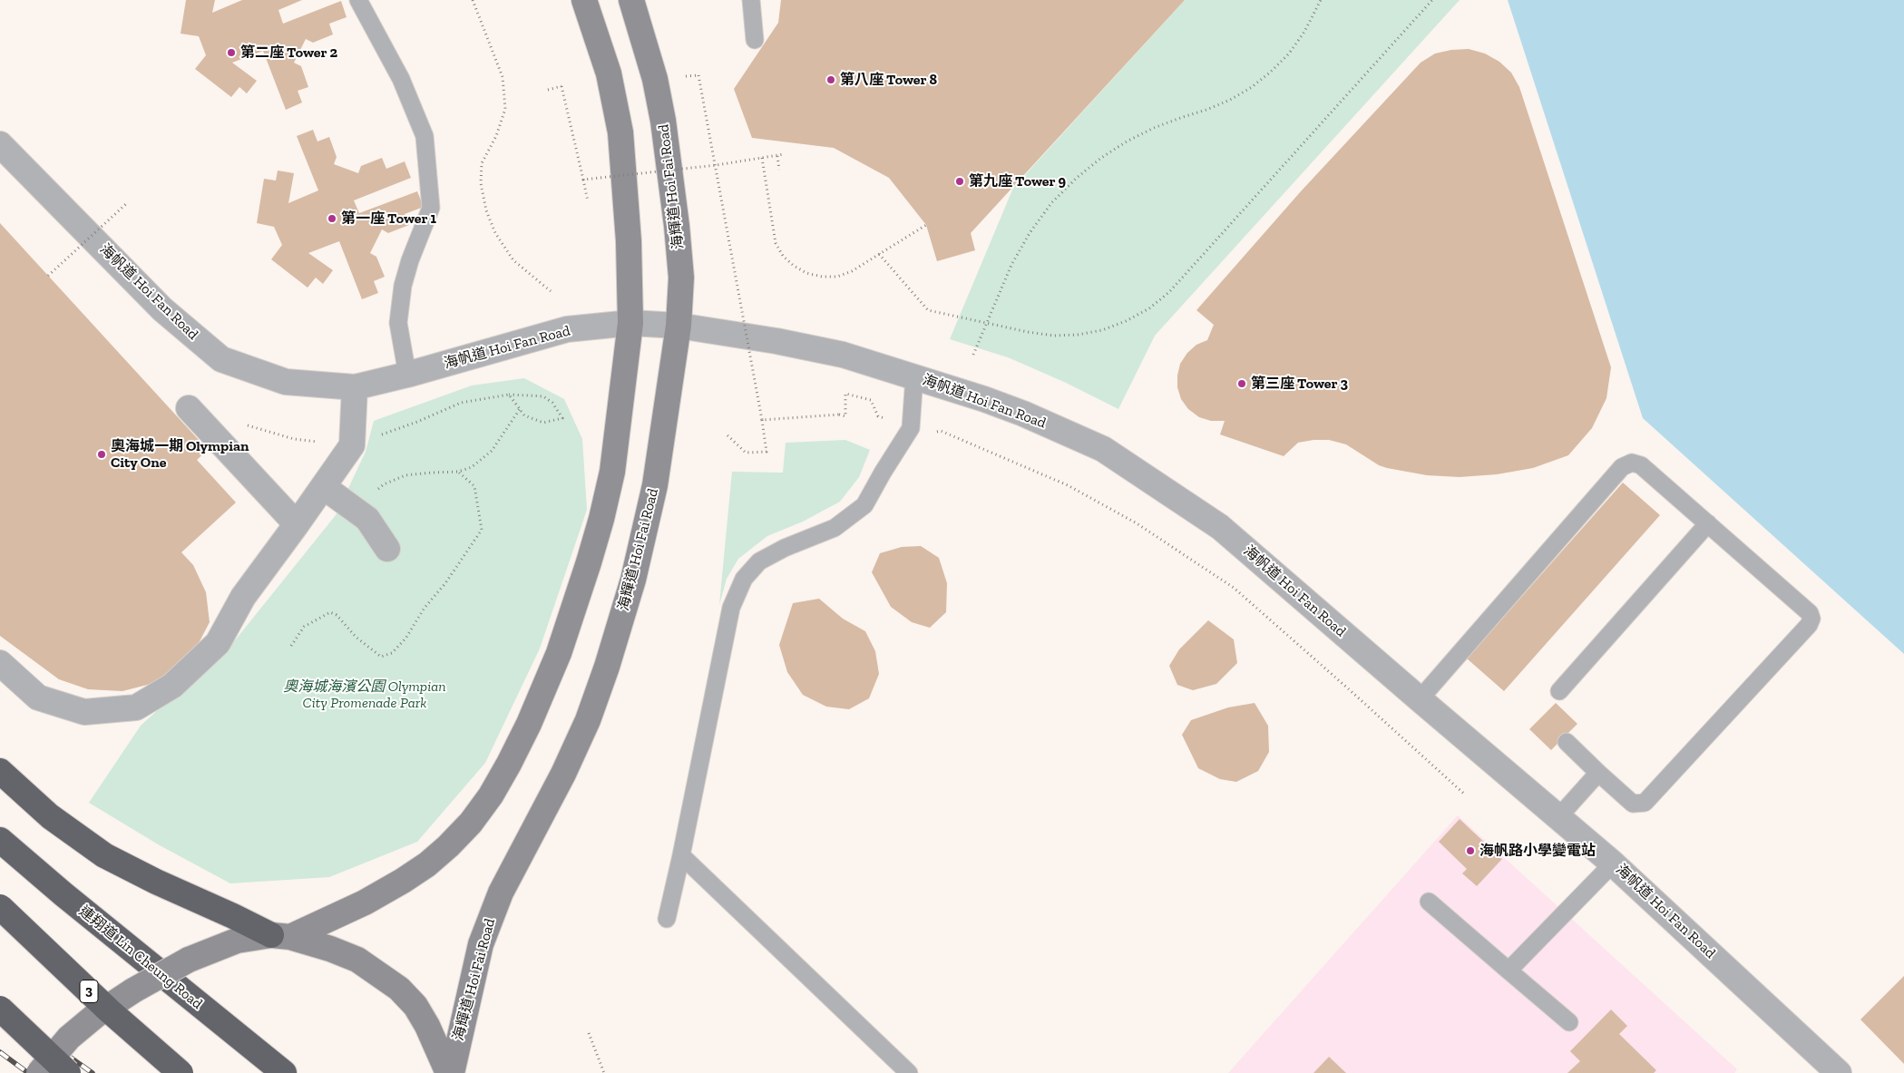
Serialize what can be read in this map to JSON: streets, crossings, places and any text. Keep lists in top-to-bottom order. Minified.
{"streets":{"highway":["連翔道 Lin Cheung Road","3"],"street":["海輝道 Hoi Fai Road","海帆道 Hoi Fan Road"]},"crossings":[["海輝道 Hoi Fai Road","海帆道 Hoi Fan Road"]],"parks":["奧海城海濱公園 Olympian City Promenade Park"],"places":["第二座 Tower 2","第八座 Tower 8","第九座 Tower 9","第一座 Tower 1","第三座 Tower 3","奧海城一期 Olympian City One","海帆路小學變電站"]}
